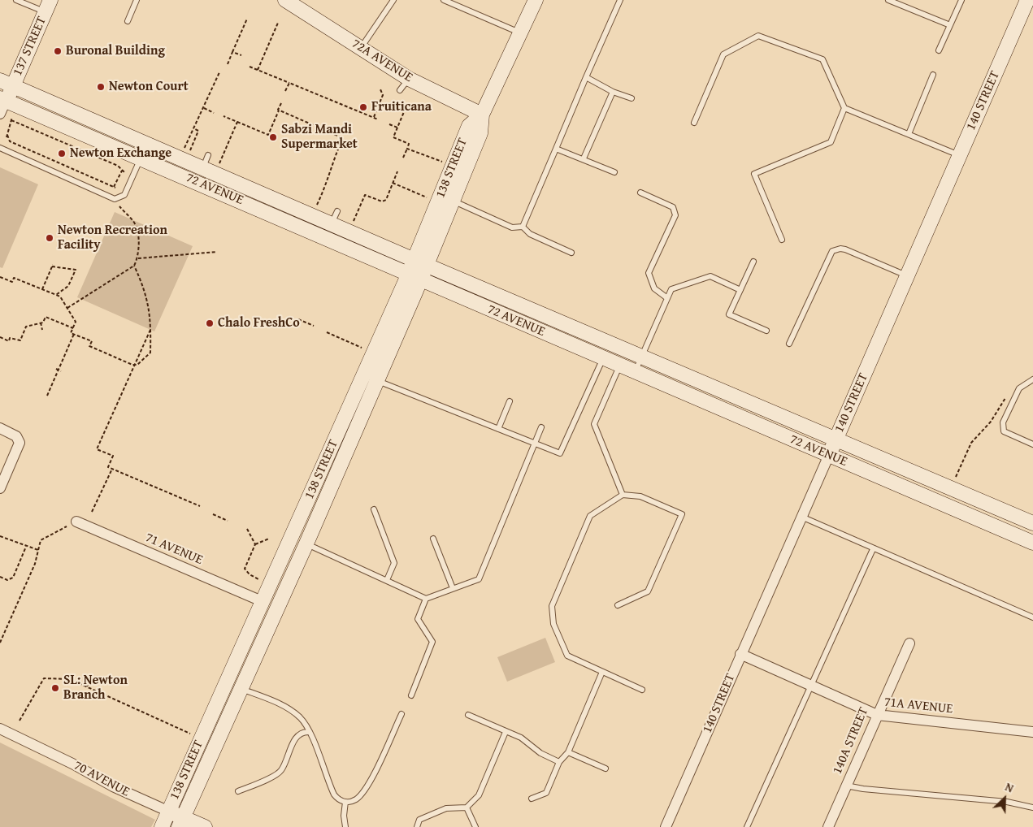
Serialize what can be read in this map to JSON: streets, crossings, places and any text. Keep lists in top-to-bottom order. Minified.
{"streets":{"main road":["137 STREET","72A AVENUE","140 STREET","138 STREET","72 AVENUE","70 AVENUE"],"street":["71 AVENUE","71A AVENUE","140A STREET"]},"crossings":[["137 STREET","72 AVENUE"],["72A AVENUE","138 STREET"],["140 STREET","72 AVENUE"],["140 STREET","71A AVENUE"],["138 STREET","72 AVENUE"],["138 STREET","71 AVENUE"],["138 STREET","70 AVENUE"],["71A AVENUE","140A STREET"]],"places":["Buronal Building","Newton Court","Fruiticana","Sabzi Mandi Supermarket","Newton Exchange","Newton Recreation Facility","Chalo FreshCo","SL: Newton Branch"],"north":"top right"}
